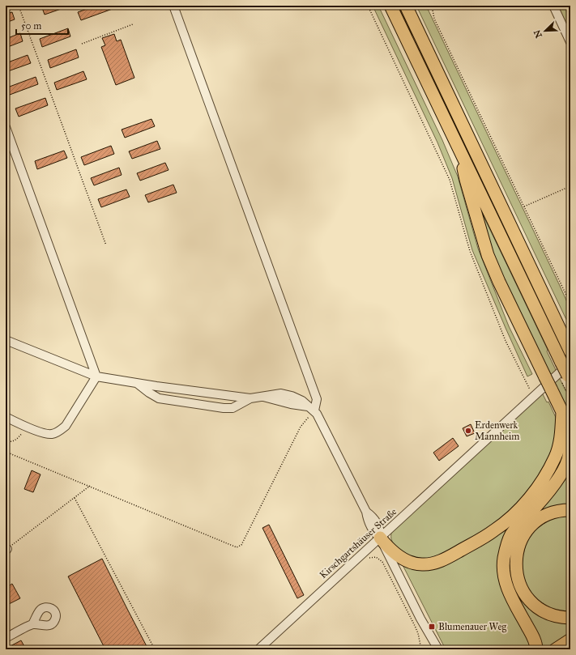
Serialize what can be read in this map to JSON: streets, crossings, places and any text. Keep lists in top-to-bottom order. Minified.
{"streets":{"street":["Kirschgartshäuser Straße"]},"places":{"other":["Erdenwerk Mannheim"],"transit":["Blumenauer Weg"]},"scale_bar":"50 m","north":"bottom left"}
